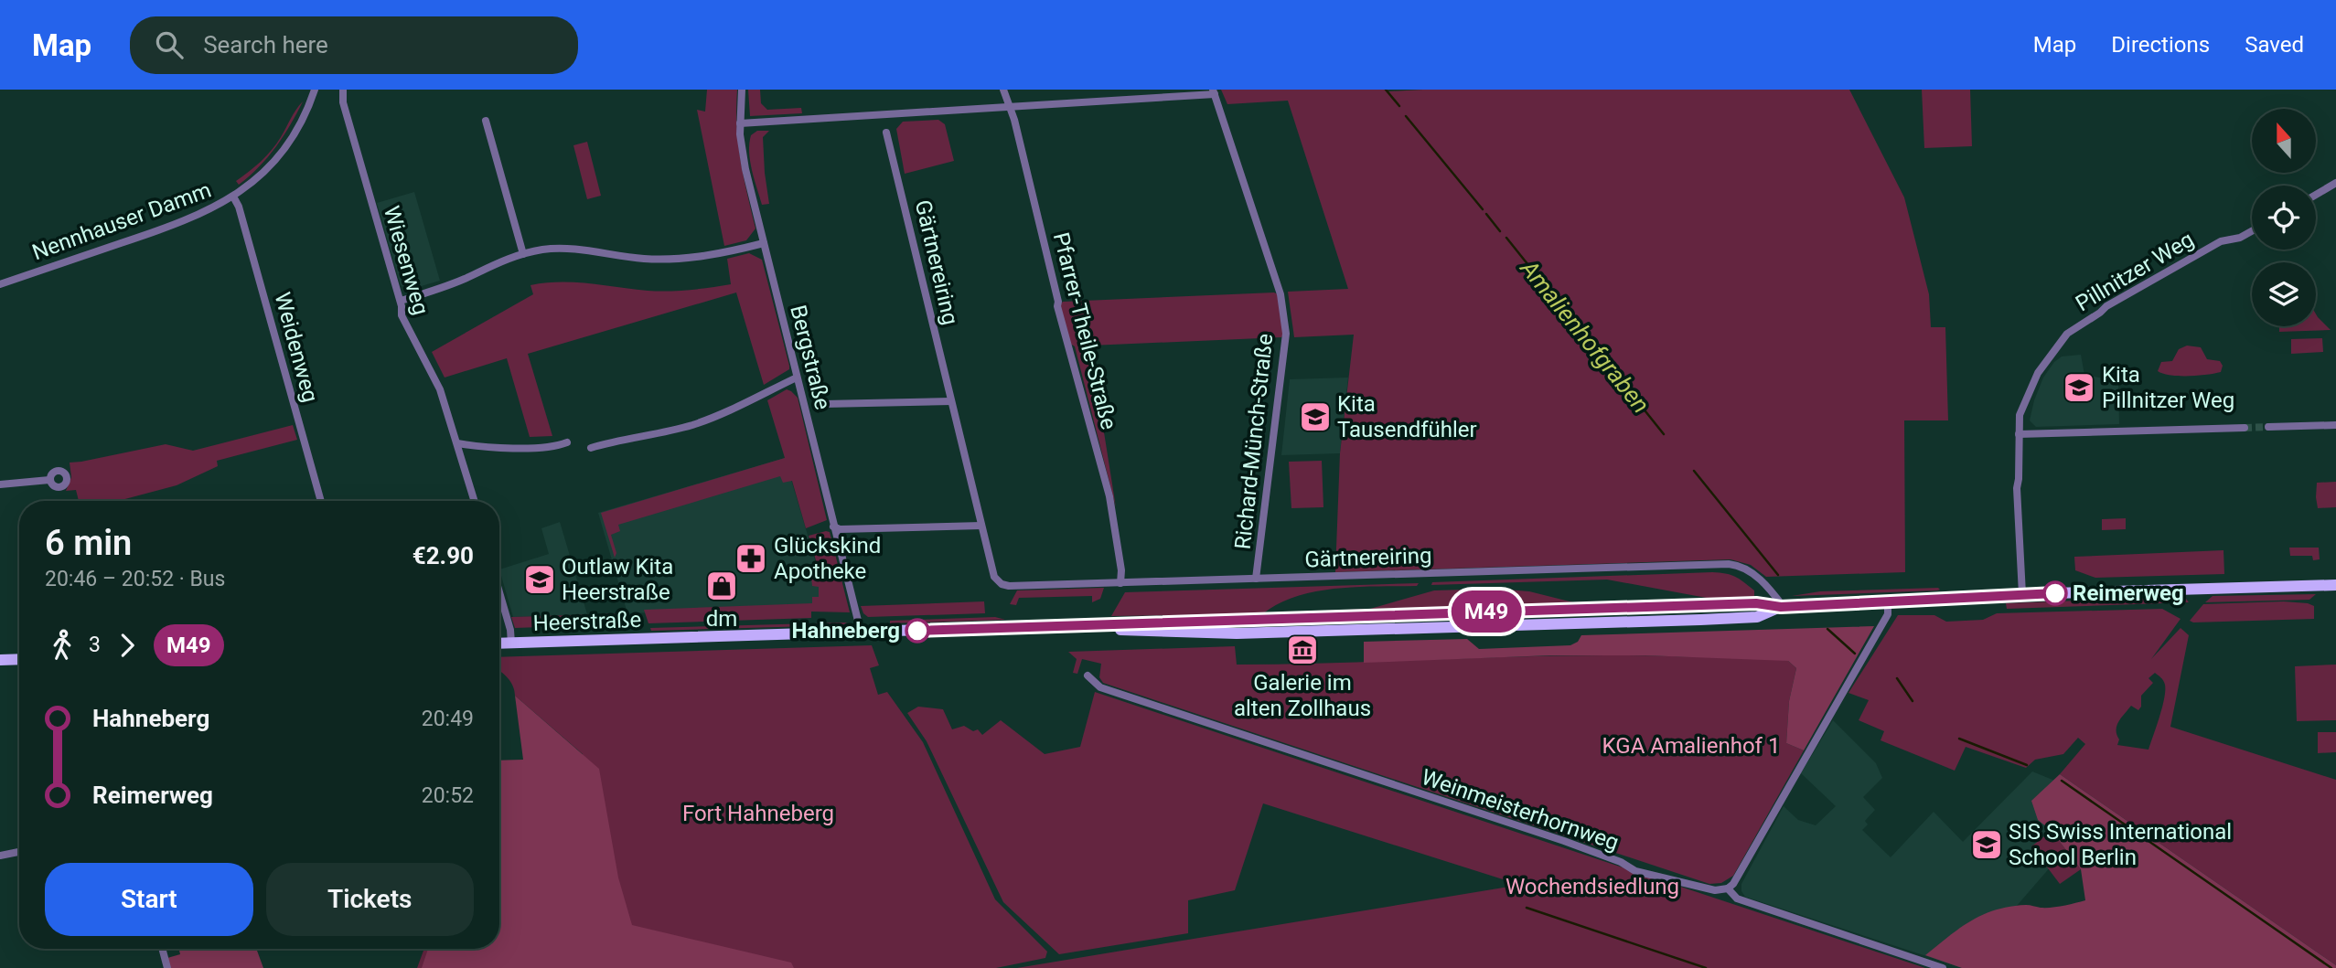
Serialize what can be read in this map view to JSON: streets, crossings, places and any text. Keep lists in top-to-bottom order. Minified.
{"streets":{"main road":["Heerstraße"],"street":["Nennhauser Damm","Wiesenweg","Gärtnereiring","Pillnitzer Weg","Pfarrer-Theile-Straße","Weidenweg","Bergstraße","Richard-Münch-Straße","Weinmeisterhornweg"]},"crossings":[["Nennhauser Damm","Weidenweg"],["Gärtnereiring","Pfarrer-Theile-Straße"],["Gärtnereiring","Richard-Münch-Straße"],["Gärtnereiring","Heerstraße"],["Pillnitzer Weg","Heerstraße"],["Bergstraße","Heerstraße"]],"water":["Amalienhofgraben"],"parks":["KGA Amalienhof 1","Fort Hahneberg","Wochendsiedlung"],"places":{"school or university":["Kita Pillnitzer Weg","Kita Tausendfühler","Outlaw Kita Heerstraße","SIS Swiss International School Berlin"],"pharmacy":["Glückskind Apotheke"],"shop":["dm"],"other":["Reimerweg","Hahneberg"],"museum":["Galerie im alten Zollhaus"]},"lines":["bus line M49"],"north":"top","page":{"header":"Map","search":"Search here","nav":["Map","Directions","Saved"],"on_map":"M49","heading":["6 min","20:46 – 20:52 · Bus","€2.90"],"legs":["3","M49"],"list":[{"name":"Hahneberg","value":"20:49"},{"name":"Reimerweg","value":"20:52"}],"buttons":["Start","Tickets"]}}
